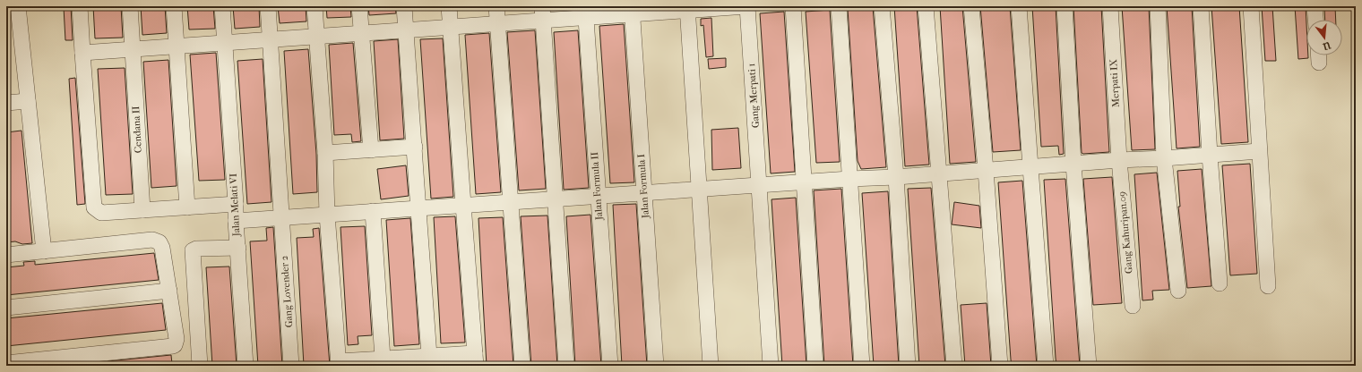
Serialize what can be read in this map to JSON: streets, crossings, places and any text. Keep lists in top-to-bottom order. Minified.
{"streets":{"street":["Merpati IX","Gang Merpati 1","Cendana II","Jalan Formula II","Jalan Formula I","Jalan Melati VI","Gang Kahuripan.09","Gang Lovender 2"]},"crossings":[["Merpati IX","Gang Kahuripan.09"]],"north":"bottom"}
